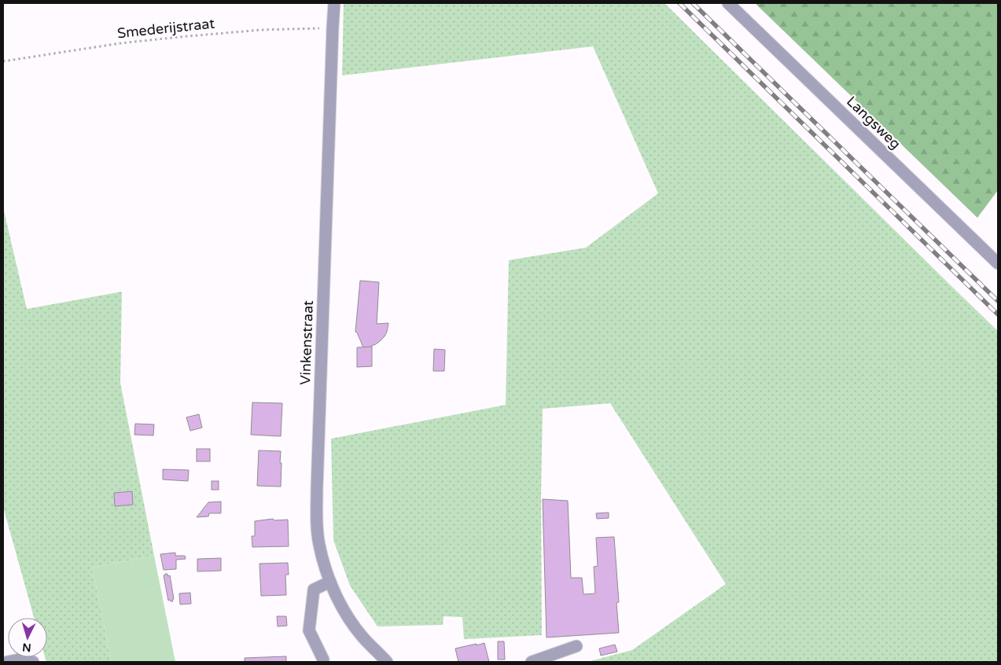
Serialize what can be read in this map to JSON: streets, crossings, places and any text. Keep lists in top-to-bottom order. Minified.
{"streets":{"street":["Langsweg","Vinkenstraat"],"path":["Smederijstraat"]},"crossings":[["Smederijstraat","Vinkenstraat"]],"north":"bottom"}
